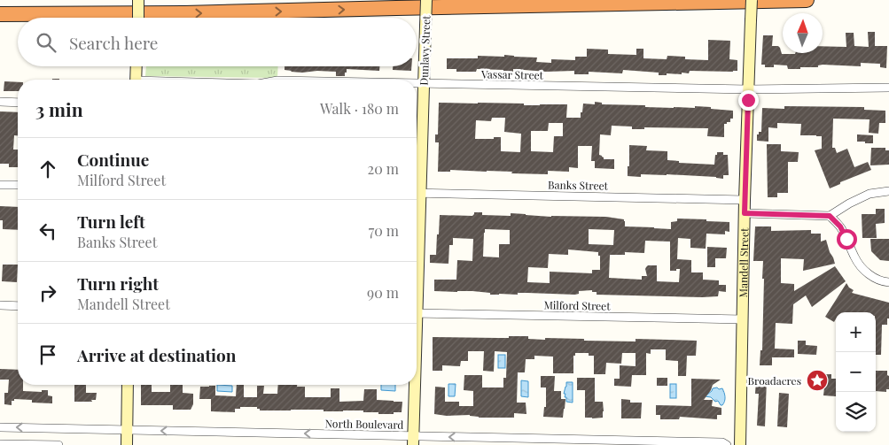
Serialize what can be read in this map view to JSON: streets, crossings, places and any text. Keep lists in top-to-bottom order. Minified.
{"streets":{"street":["Dunlavy Street","Vassar Street","Banks Street","Mandell Street","Milford Street","North Boulevard"]},"crossings":[["Dunlavy Street","Vassar Street"],["Dunlavy Street","North Boulevard"],["Vassar Street","Mandell Street"],["Banks Street","Mandell Street"],["Mandell Street","Milford Street"]],"one_way":["North Boulevard"],"places":{"place":["Broadacres"]},"north":"top","page":{"search":"Search here","heading":["3 min","Walk · 180 m"],"list":[["Continue","Milford Street","20 m"],["Turn left","Banks Street","70 m"],["Turn right","Mandell Street","90 m"],"Arrive at destination"],"map_buttons":["+","−"]}}
